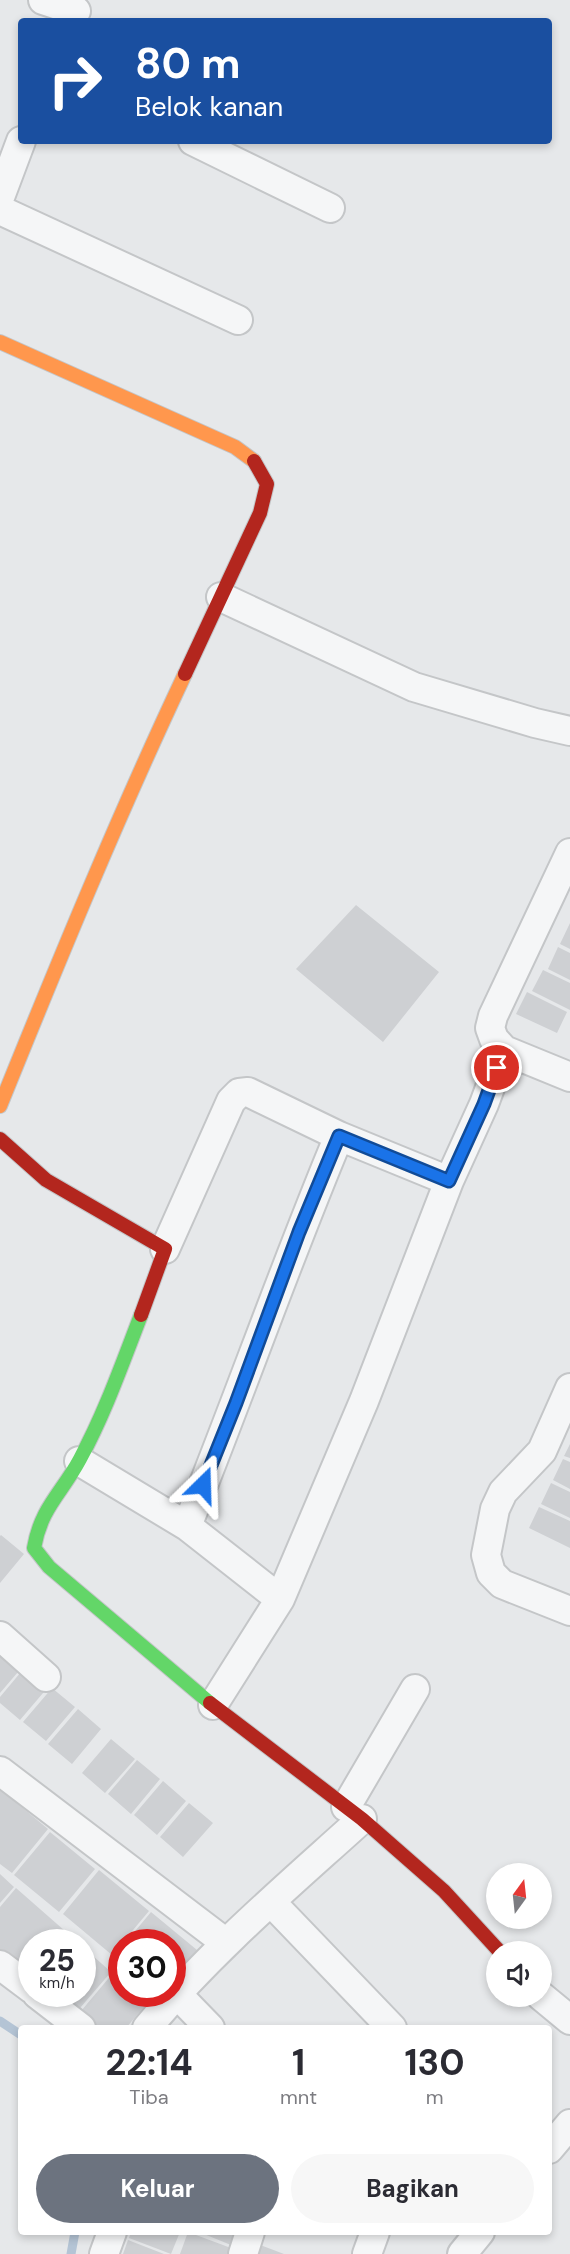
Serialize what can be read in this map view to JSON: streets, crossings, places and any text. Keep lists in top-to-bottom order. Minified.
{"north":"top","page":{"turn":["80 m","Belok kanan"],"speed":"25 km/h","limit":"30","eta":["22:14","Tiba","1","mnt","130","m"],"buttons":["Keluar","Bagikan"]}}
